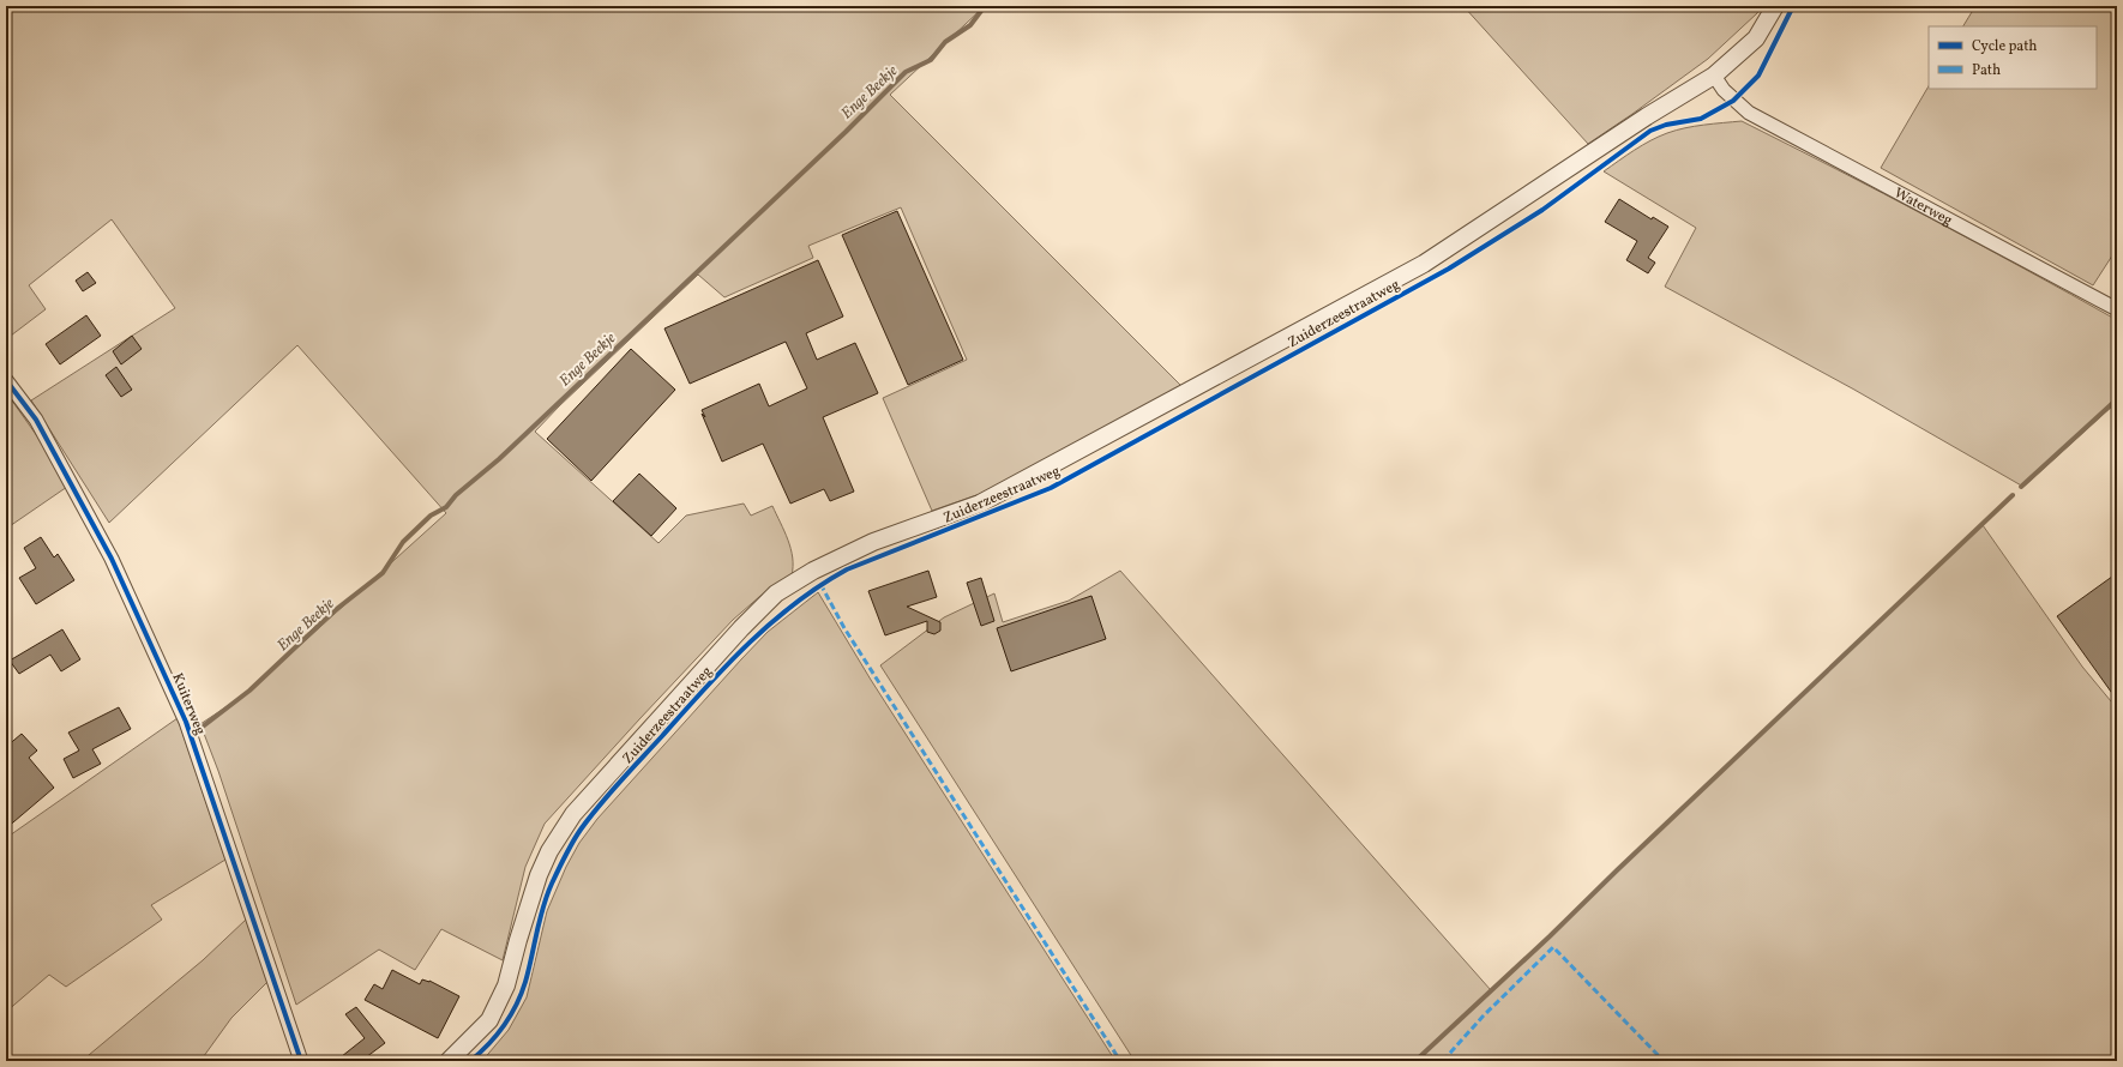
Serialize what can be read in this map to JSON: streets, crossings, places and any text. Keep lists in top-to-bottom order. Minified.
{"streets":{"street":["Waterweg","Zuiderzeestraatweg","Kuiterweg"]},"crossings":[["Waterweg","Zuiderzeestraatweg"]],"water":["Enge Beekje"],"legend":["Cycle path","Path"]}
